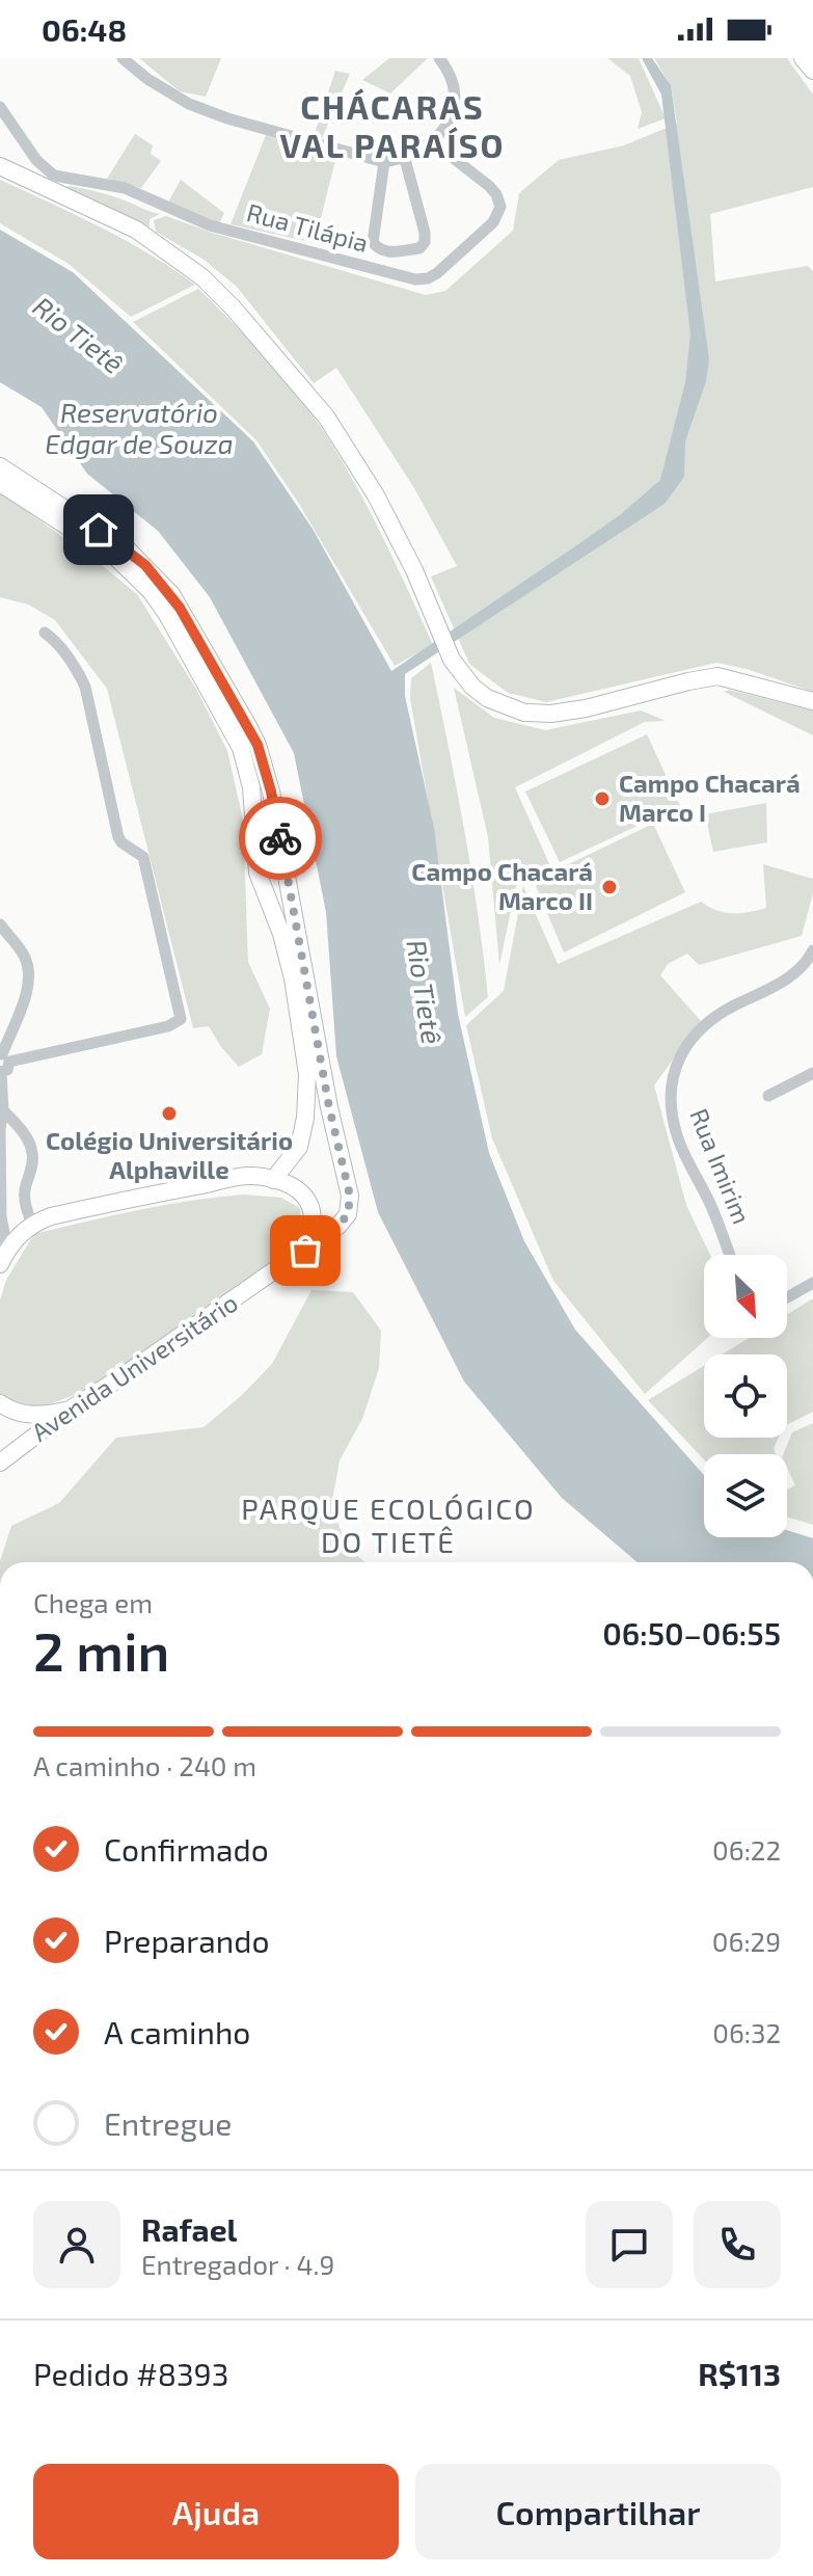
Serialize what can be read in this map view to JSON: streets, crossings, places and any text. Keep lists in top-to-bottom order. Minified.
{"streets":{"main road":["Avenida Universitário"],"street":["Rua Tilápia","Rua Imirim"]},"districts":["CHÁCARAS VAL PARAÍSO","PARQUE ECOLÓGICO DO TIETÊ"],"water":["Rio Tietê","Reservatório Edgar de Souza"],"places":["Campo Chacará Marco I","Campo Chacará Marco II","Colégio Universitário Alphaville"],"north":"bottom right","page":{"status":"06:48","heading":["2 min","Chega em","06:50–06:55"],"panel":["Rafael","Entregador · 4.9","Pedido #8393","R$113"],"bar":"A caminho · 240 m","list":[["Confirmado","06:22"],["Preparando","06:29"],["A caminho","06:32"],"Entregue"],"buttons":["Ajuda","Compartilhar"]}}
